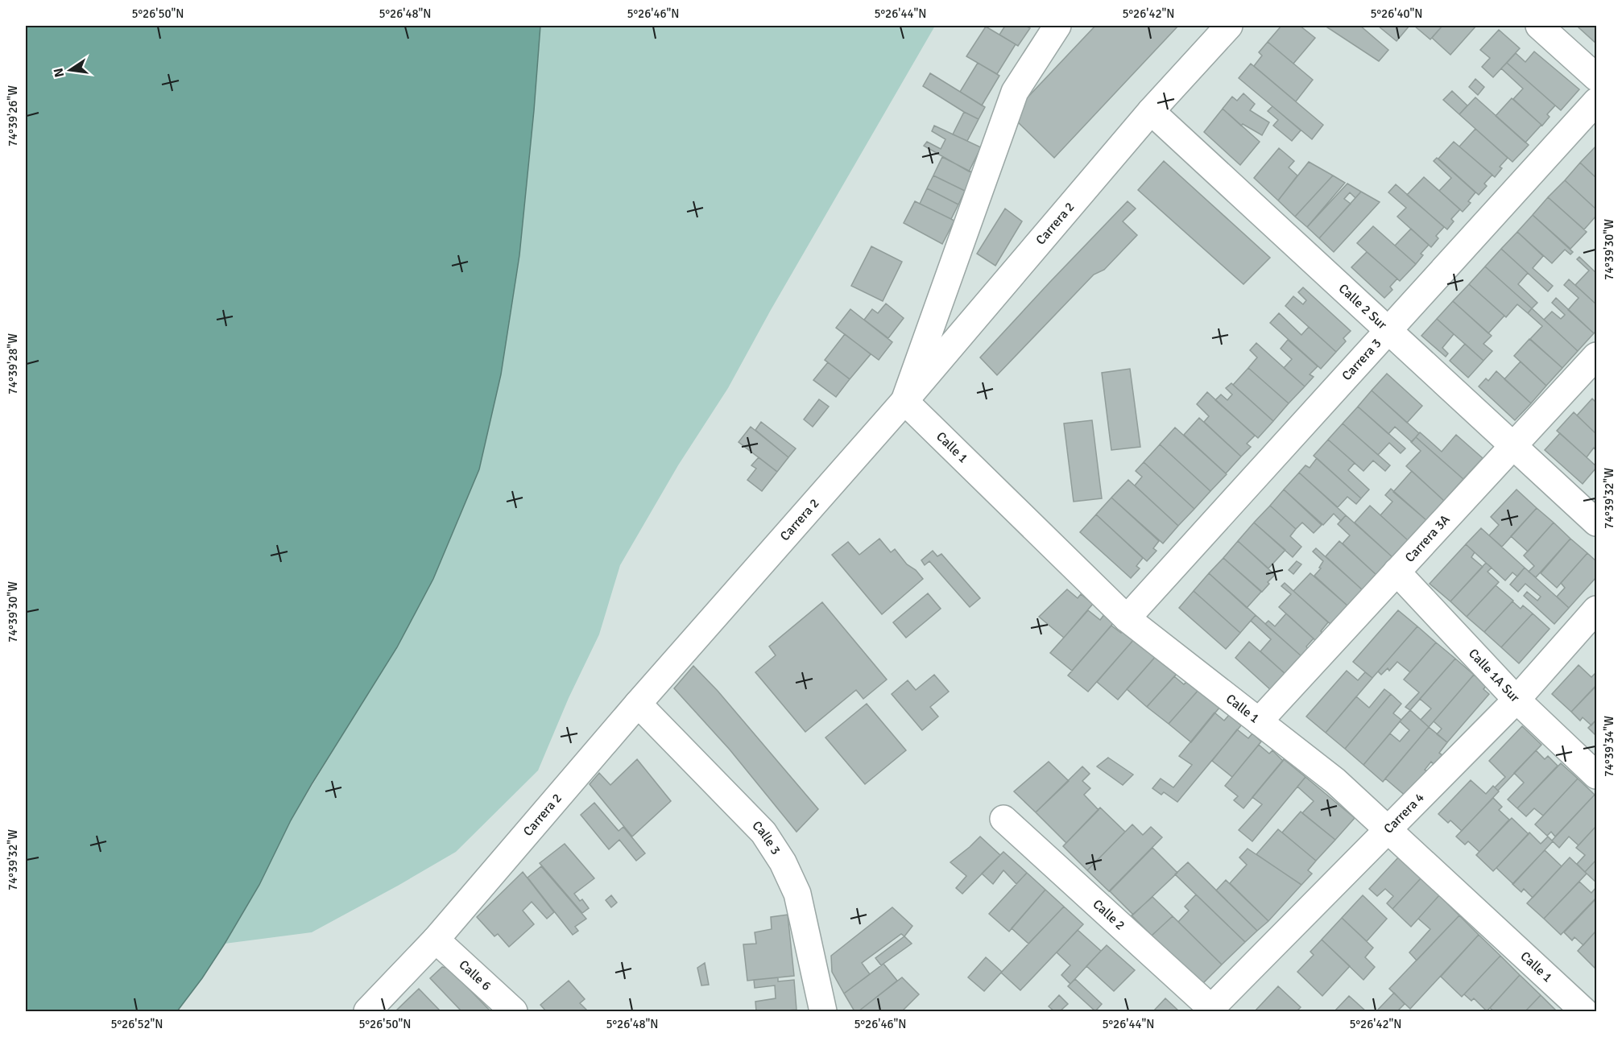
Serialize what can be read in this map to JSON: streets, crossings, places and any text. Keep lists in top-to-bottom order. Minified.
{"streets":{"street":["Carrera 2","Calle 2 Sur","Carrera 3","Calle 1","Carrera 3A","Calle 1A Sur","Carrera 4","Calle 3","Calle 2","Calle 6"]},"crossings":[["Carrera 2","Calle 2 Sur"],["Carrera 2","Calle 1"],["Carrera 2","Calle 3"],["Carrera 2","Calle 6"],["Calle 2 Sur","Carrera 3"],["Calle 2 Sur","Carrera 3A"],["Carrera 3","Calle 1"],["Calle 1","Carrera 3A"],["Calle 1","Carrera 4"],["Carrera 3A","Calle 1A Sur"],["Calle 1A Sur","Carrera 4"],["Carrera 4","Calle 2"]],"north":"left","coordinates":["5°26'50\"N","5°26'48\"N","5°26'46\"N","5°26'44\"N","5°26'42\"N","5°26'40\"N","74°39'26\"W","74°39'30\"W","74°39'28\"W","74°39'32\"W","74°39'34\"W","5°26'52\"N"]}
